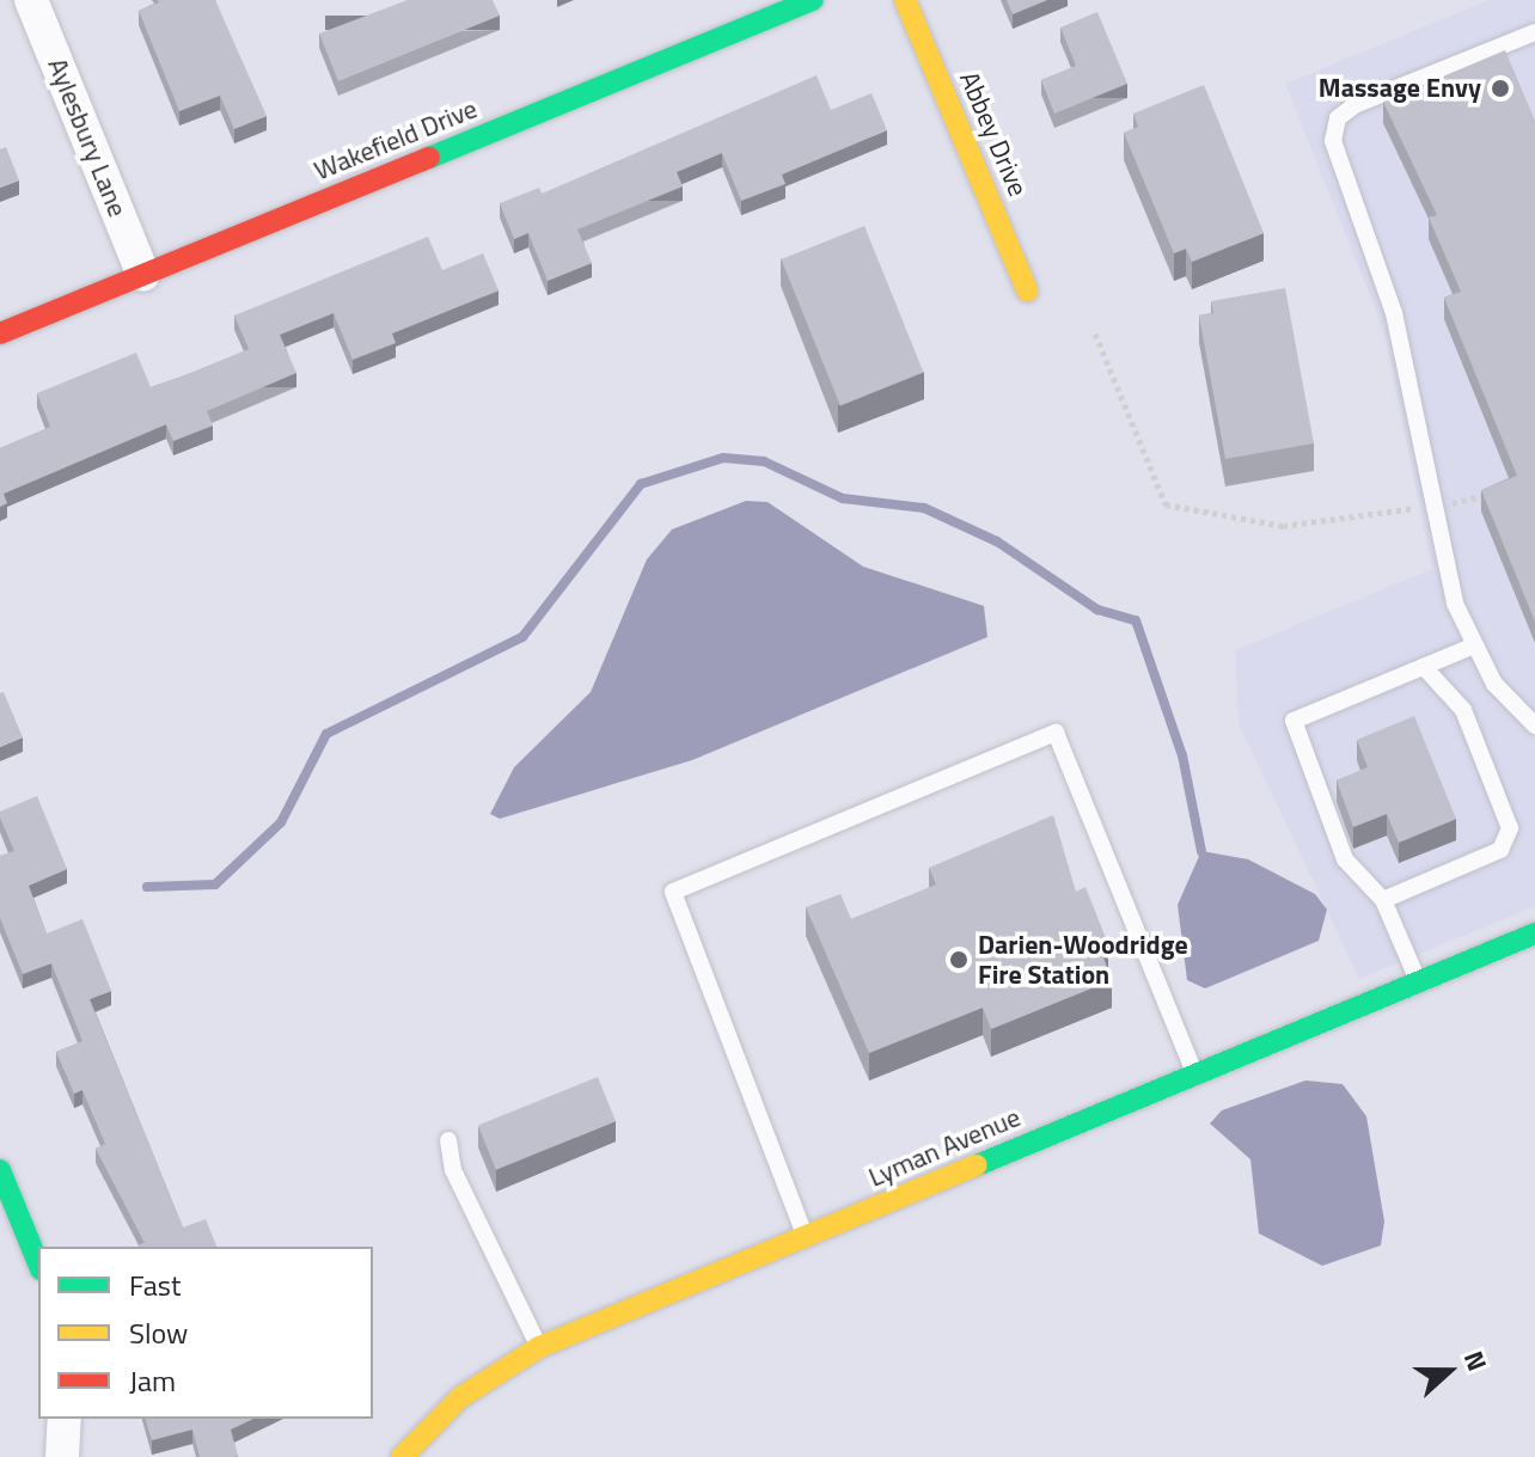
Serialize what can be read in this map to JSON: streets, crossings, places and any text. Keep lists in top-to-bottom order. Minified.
{"streets":{"street":["Abbey Drive","Aylesbury Lane","Wakefield Drive","Lyman Avenue"]},"crossings":[["Aylesbury Lane","Wakefield Drive"]],"places":["Massage Envy","Darien-Woodridge Fire Station"],"legend":["Fast","Slow","Jam"],"north":"right"}
